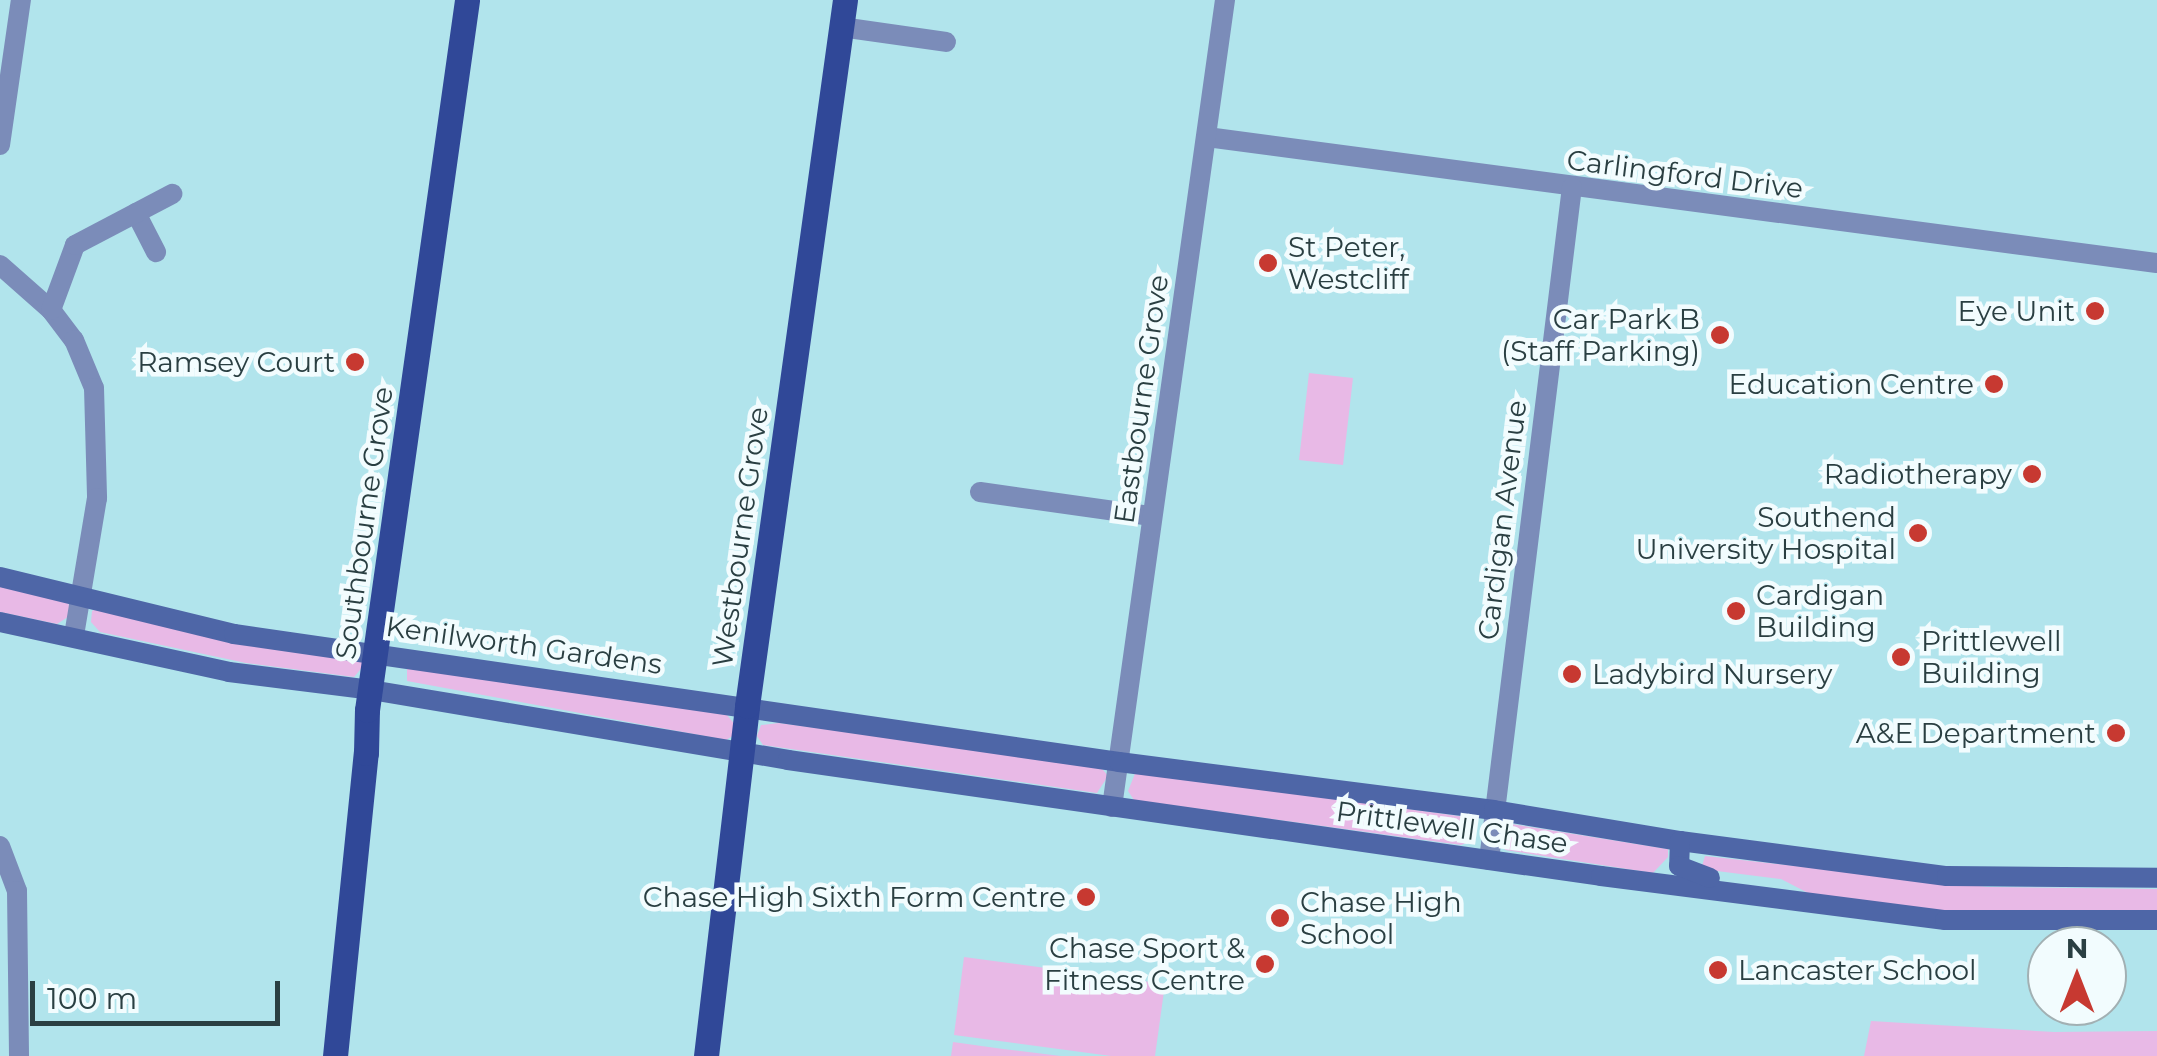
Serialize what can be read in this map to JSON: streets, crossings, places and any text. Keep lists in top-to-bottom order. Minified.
{"streets":{"main road":["Southbourne Grove","Westbourne Grove"],"street":["Carlingford Drive","Eastbourne Grove","Cardigan Avenue","Kenilworth Gardens","Prittlewell Chase"]},"crossings":[["Carlingford Drive","Eastbourne Grove"],["Carlingford Drive","Cardigan Avenue"],["Eastbourne Grove","Prittlewell Chase"],["Cardigan Avenue","Prittlewell Chase"],["Southbourne Grove","Kenilworth Gardens"],["Westbourne Grove","Kenilworth Gardens"],["Westbourne Grove","Prittlewell Chase"],["Kenilworth Gardens","Prittlewell Chase"]],"places":["St Peter, Westcliff","Eye Unit","Car Park B (Staff Parking)","Ramsey Court","Education Centre","Radiotherapy","Southend University Hospital","Cardigan Building","Prittlewell Building","Ladybird Nursery","A&E Department","Chase High Sixth Form Centre","Chase High School","Chase Sport & Fitness Centre","Lancaster School"],"scale_bar":"100 m","north":"top"}
